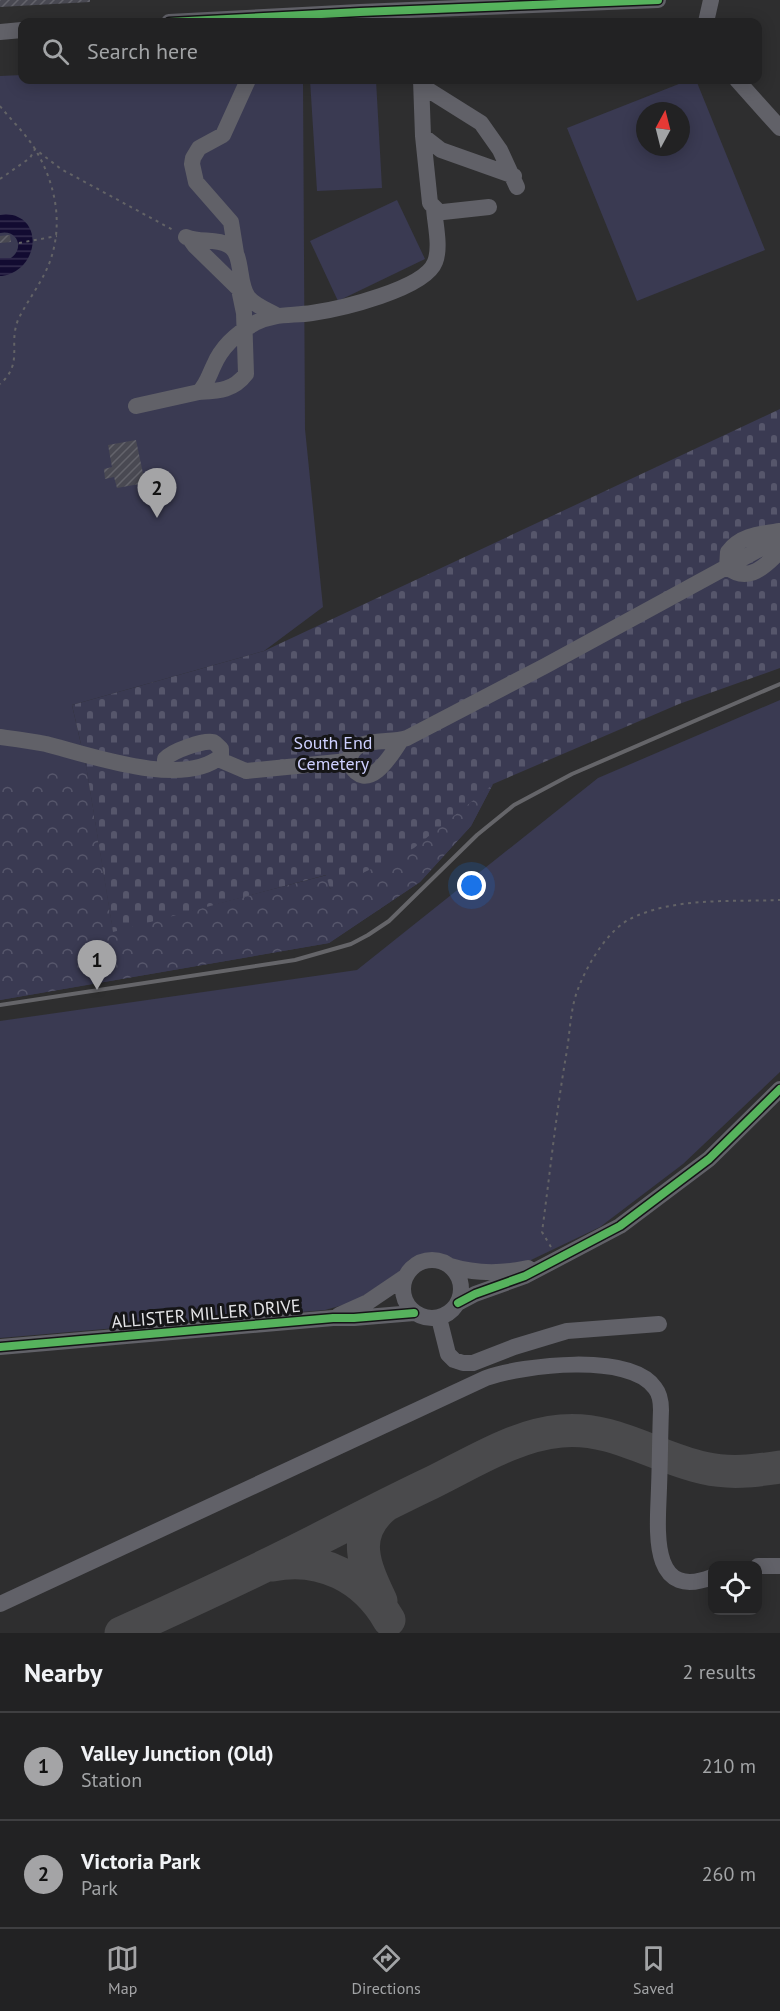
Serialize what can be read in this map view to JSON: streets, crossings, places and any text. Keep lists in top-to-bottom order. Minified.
{"streets":{"street":["ALLISTER MILLER DRIVE"]},"parks":["South End Cemetery"],"north":"top","page":{"search":"Search here","pins":["2","1"],"heading":["Nearby","2 results"],"list":[{"mark":"1","name":"Valley Junction (Old)","note":"Station","value":"210 m"},{"mark":"2","name":"Victoria Park","note":"Park","value":"260 m"}],"nav":["Map","Directions","Saved"]}}
